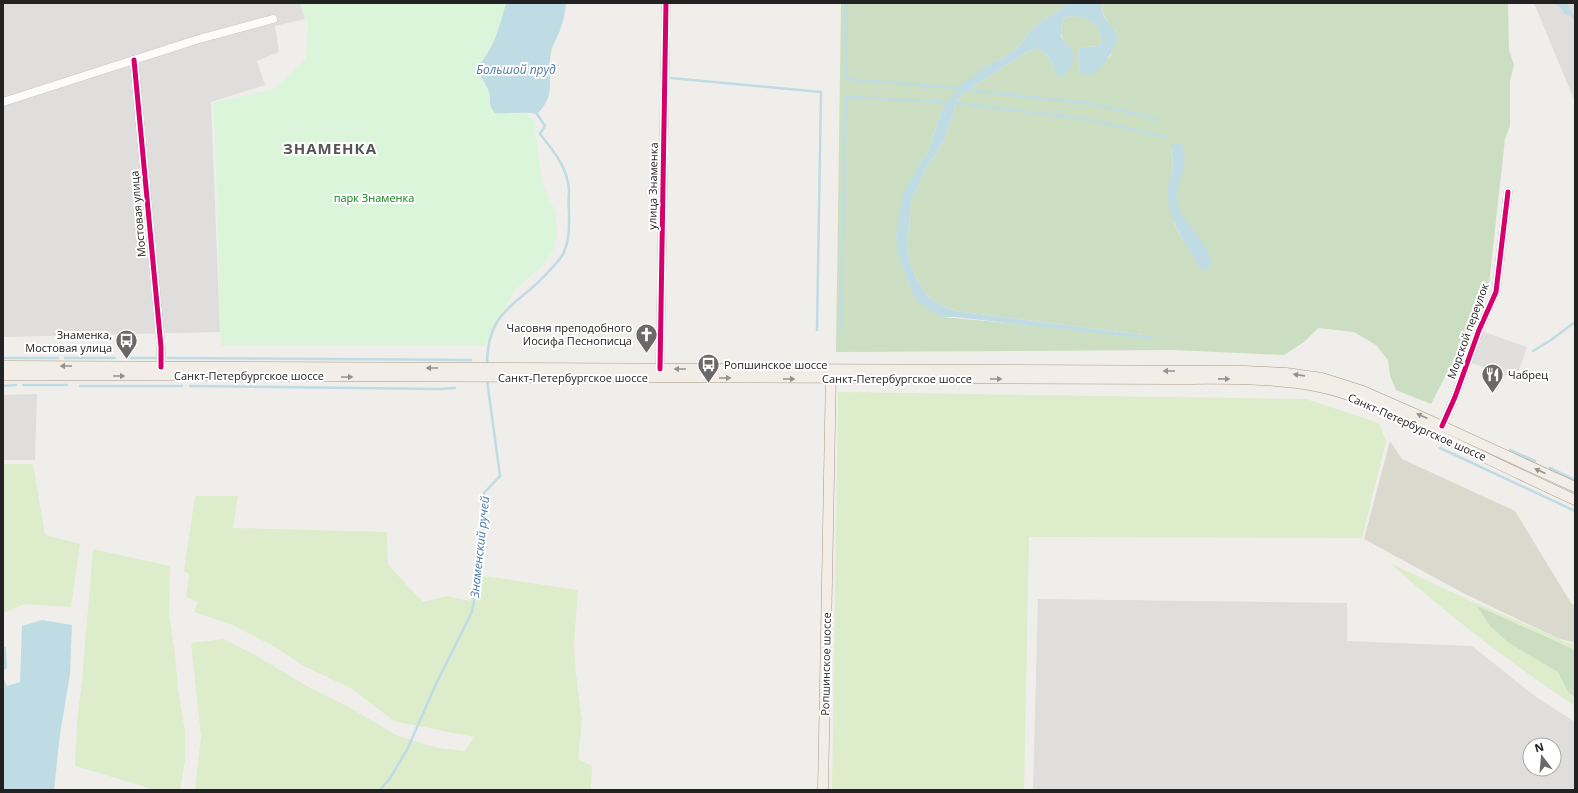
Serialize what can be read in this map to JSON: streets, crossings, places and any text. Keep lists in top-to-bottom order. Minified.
{"streets":{"main road":["Санкт-Петербургское шоссе","Ропшинское шоссе"],"street":["улица Знаменка","Мостовая улица","Морской переулок"]},"crossings":[["улица Знаменка","Санкт-Петербургское шоссе"],["Мостовая улица","Санкт-Петербургское шоссе"],["Морской переулок","Санкт-Петербургское шоссе"],["Санкт-Петербургское шоссе","Ропшинское шоссе"]],"districts":["ЗНАМЕНКА"],"water":["Большой пруд","Знаменский ручей"],"parks":["парк Знаменка"],"places":{"church":["Часовня преподобного Иосифа Песнописца"],"bus stop":["Знаменка, Мостовая улица","Ропшинское шоссе"],"restaurant":["Чабрец"]},"north":"top"}
